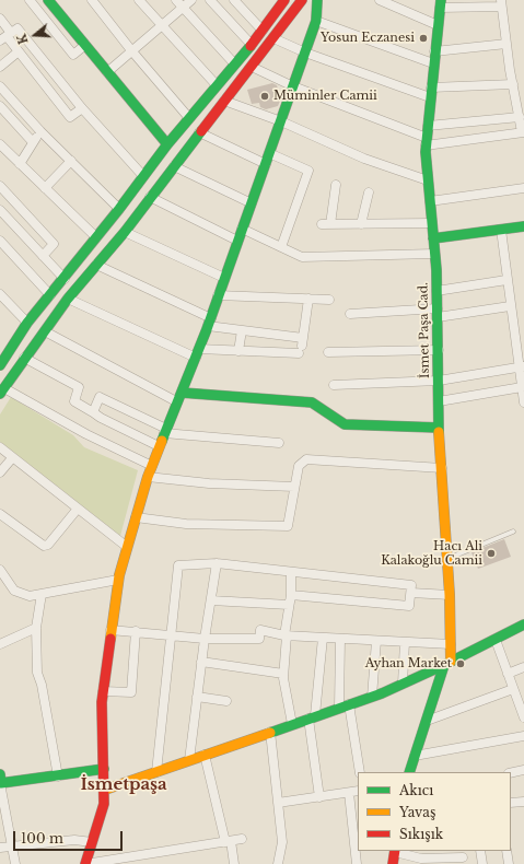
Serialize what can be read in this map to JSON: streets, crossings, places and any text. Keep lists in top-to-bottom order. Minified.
{"streets":{"main road":["İsmet Paşa Cad."]},"districts":["İsmetpaşa"],"places":["Yosun Eczanesi","Müminler Camii","Hacı Ali Kalakoğlu Camii","Ayhan Market"],"legend":["Akıcı","Yavaş","Sıkışık"],"scale_bar":"100 m","north":"left"}
